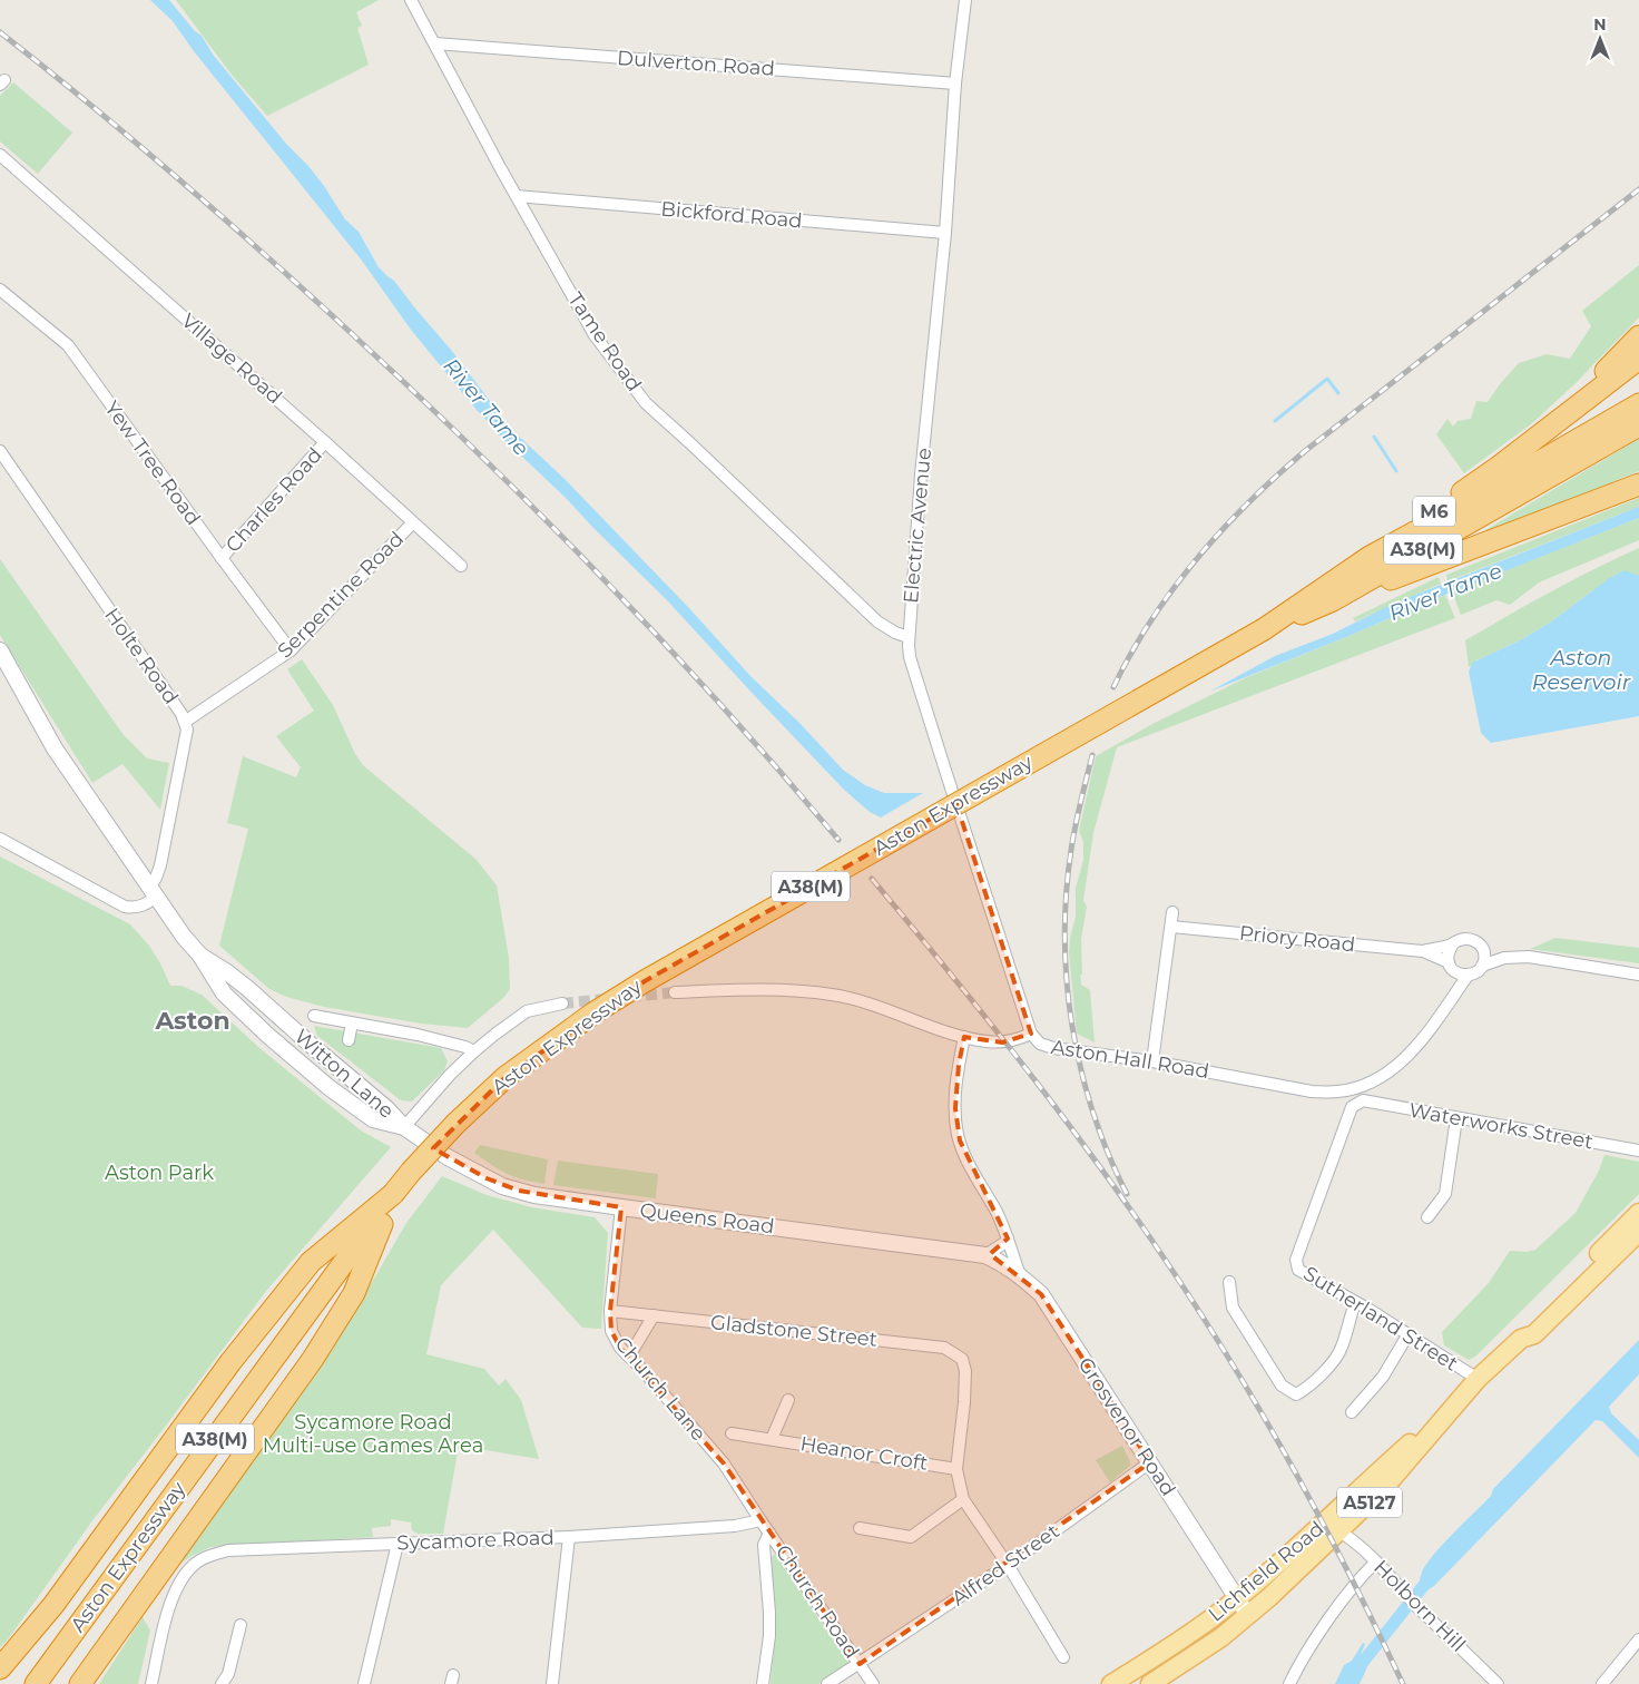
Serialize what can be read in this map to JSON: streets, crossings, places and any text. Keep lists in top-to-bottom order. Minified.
{"streets":{"highway":["M6","A38(M)","Aston Expressway"],"main road":["Witton Lane","Queens Road","Grosvenor Road","A5127","Lichfield Road"],"street":["Dulverton Road","Bickford Road","Tame Road","Village Road","Yew Tree Road","Charles Road","Electric Avenue","Serpentine Road","Holte Road","Priory Road","Aston Hall Road","Waterworks Street","Sutherland Street","Gladstone Street","Church Lane","Heanor Croft","Sycamore Road","Alfred Street","Church Road","Holborn Hill"]},"crossings":[["Dulverton Road","Tame Road"],["Dulverton Road","Electric Avenue"],["Bickford Road","Tame Road"],["Bickford Road","Electric Avenue"],["Tame Road","Electric Avenue"],["Village Road","Charles Road"],["Village Road","Serpentine Road"],["Yew Tree Road","Charles Road"],["Yew Tree Road","Serpentine Road"],["M6","Aston Expressway"],["Electric Avenue","Aston Hall Road"],["A38(M)","Aston Expressway"],["Serpentine Road","Holte Road"],["Holte Road","Witton Lane"],["Priory Road","Aston Hall Road"],["Aston Hall Road","Grosvenor Road"],["Witton Lane","Queens Road"],["Waterworks Street","Sutherland Street"],["Queens Road","Church Lane"],["Queens Road","Grosvenor Road"],["Sutherland Street","Lichfield Road"],["Gladstone Street","Church Lane"],["Gladstone Street","Heanor Croft"],["Church Lane","Sycamore Road"],["Church Lane","Church Road"],["Grosvenor Road","Alfred Street"],["Grosvenor Road","Lichfield Road"],["Sycamore Road","Church Road"],["Alfred Street","Church Road"],["Lichfield Road","Holborn Hill"]],"districts":["Aston"],"water":["River Tame","Aston Reservoir"],"parks":["Aston Park","Sycamore Road Multi-use Games Area"],"north":"top"}
